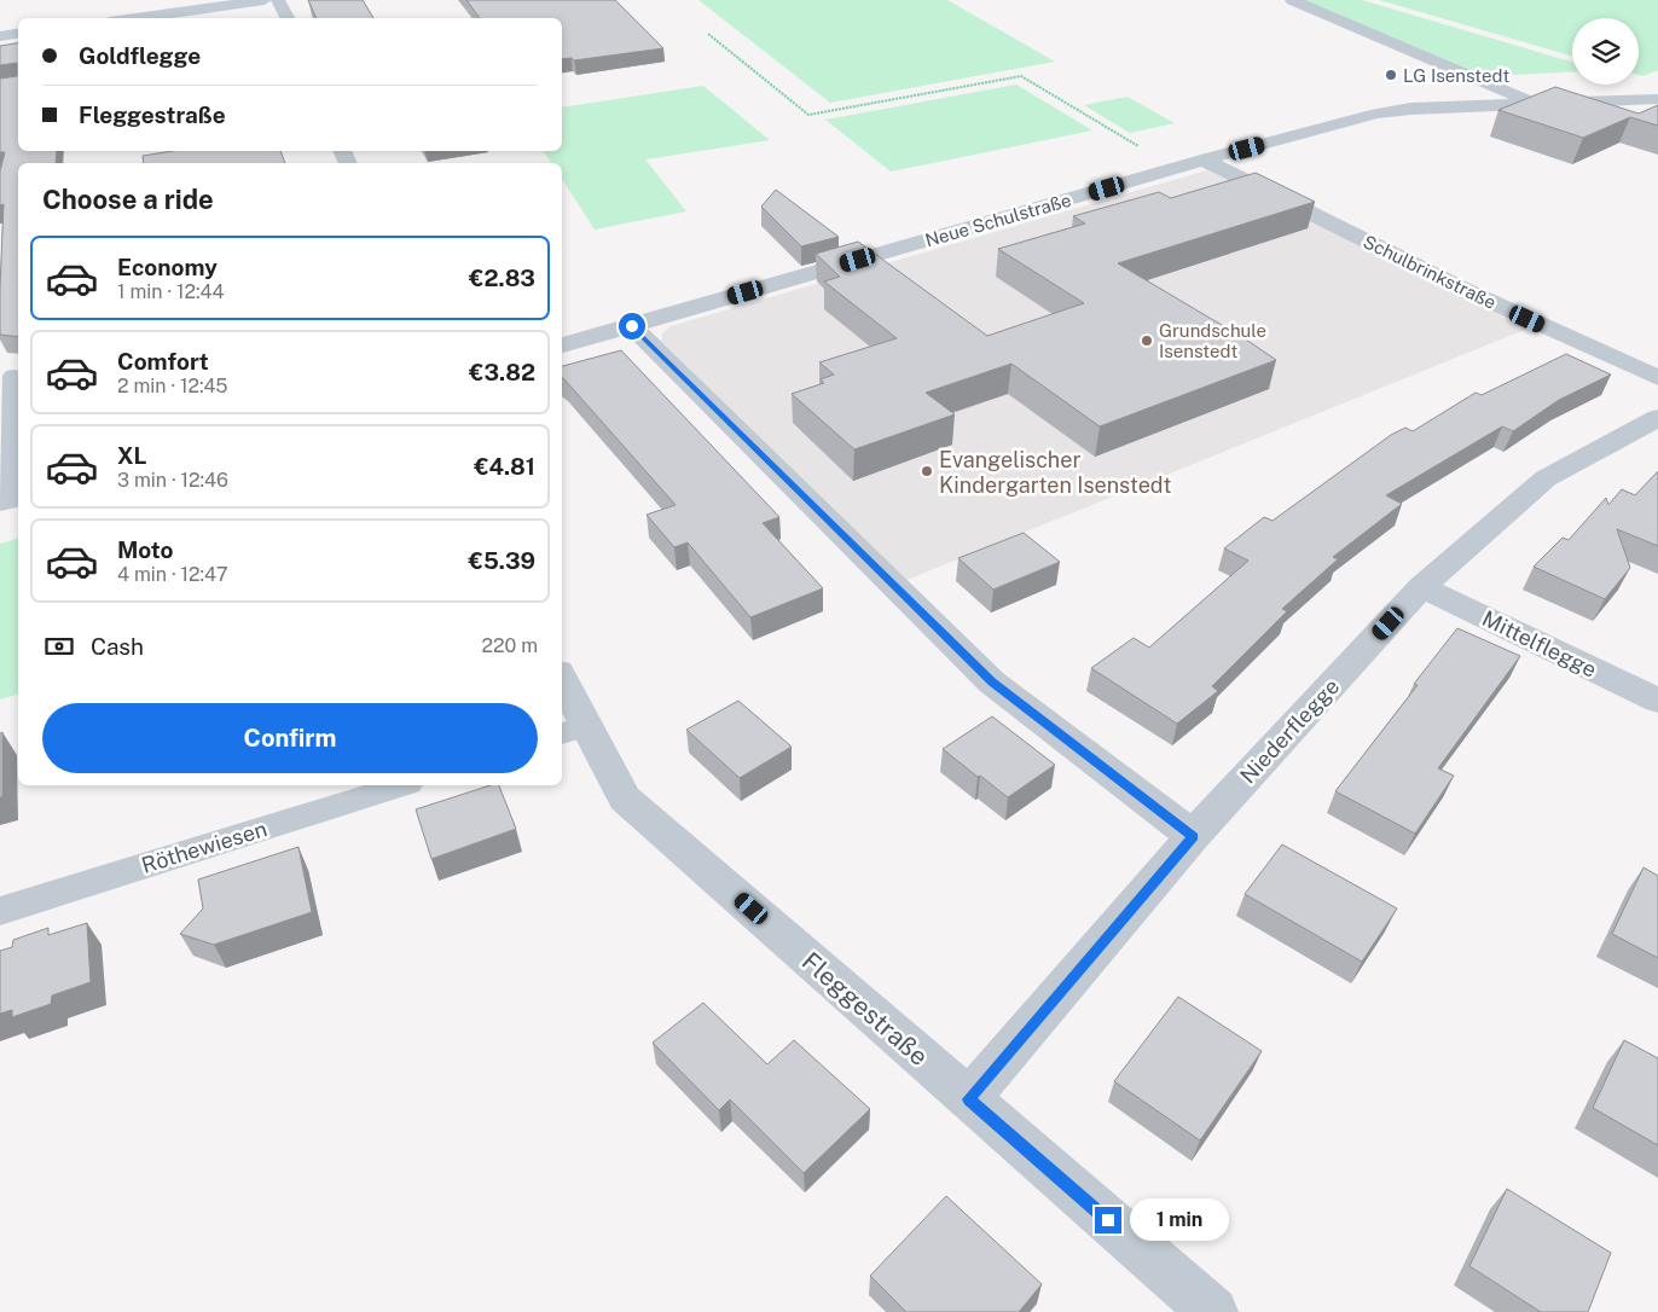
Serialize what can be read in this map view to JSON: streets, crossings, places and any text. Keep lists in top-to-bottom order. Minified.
{"streets":{"street":["Neue Schulstraße","Schulbrinkstraße","Mittelflegge","Niederflegge","Fleggestraße"],"lane":["Röthewiesen"]},"crossings":[["Neue Schulstraße","Schulbrinkstraße"],["Mittelflegge","Niederflegge"],["Niederflegge","Fleggestraße"]],"places":["LG Isenstedt","Grundschule Isenstedt","Evangelischer Kindergarten Isenstedt"],"page":{"banner":["Goldflegge","Fleggestraße"],"heading":"Choose a ride","list":[{"name":"Economy","note":"1 min · 12:44","value":"€2.83"},{"name":"Comfort","note":"2 min · 12:45","value":"€3.82"},{"name":"XL","note":"3 min · 12:46","value":"€4.81"},{"name":"Moto","note":"4 min · 12:47","value":"€5.39"}],"pay":["Cash","220 m"],"buttons":"Confirm","bubble":"1 min"}}
